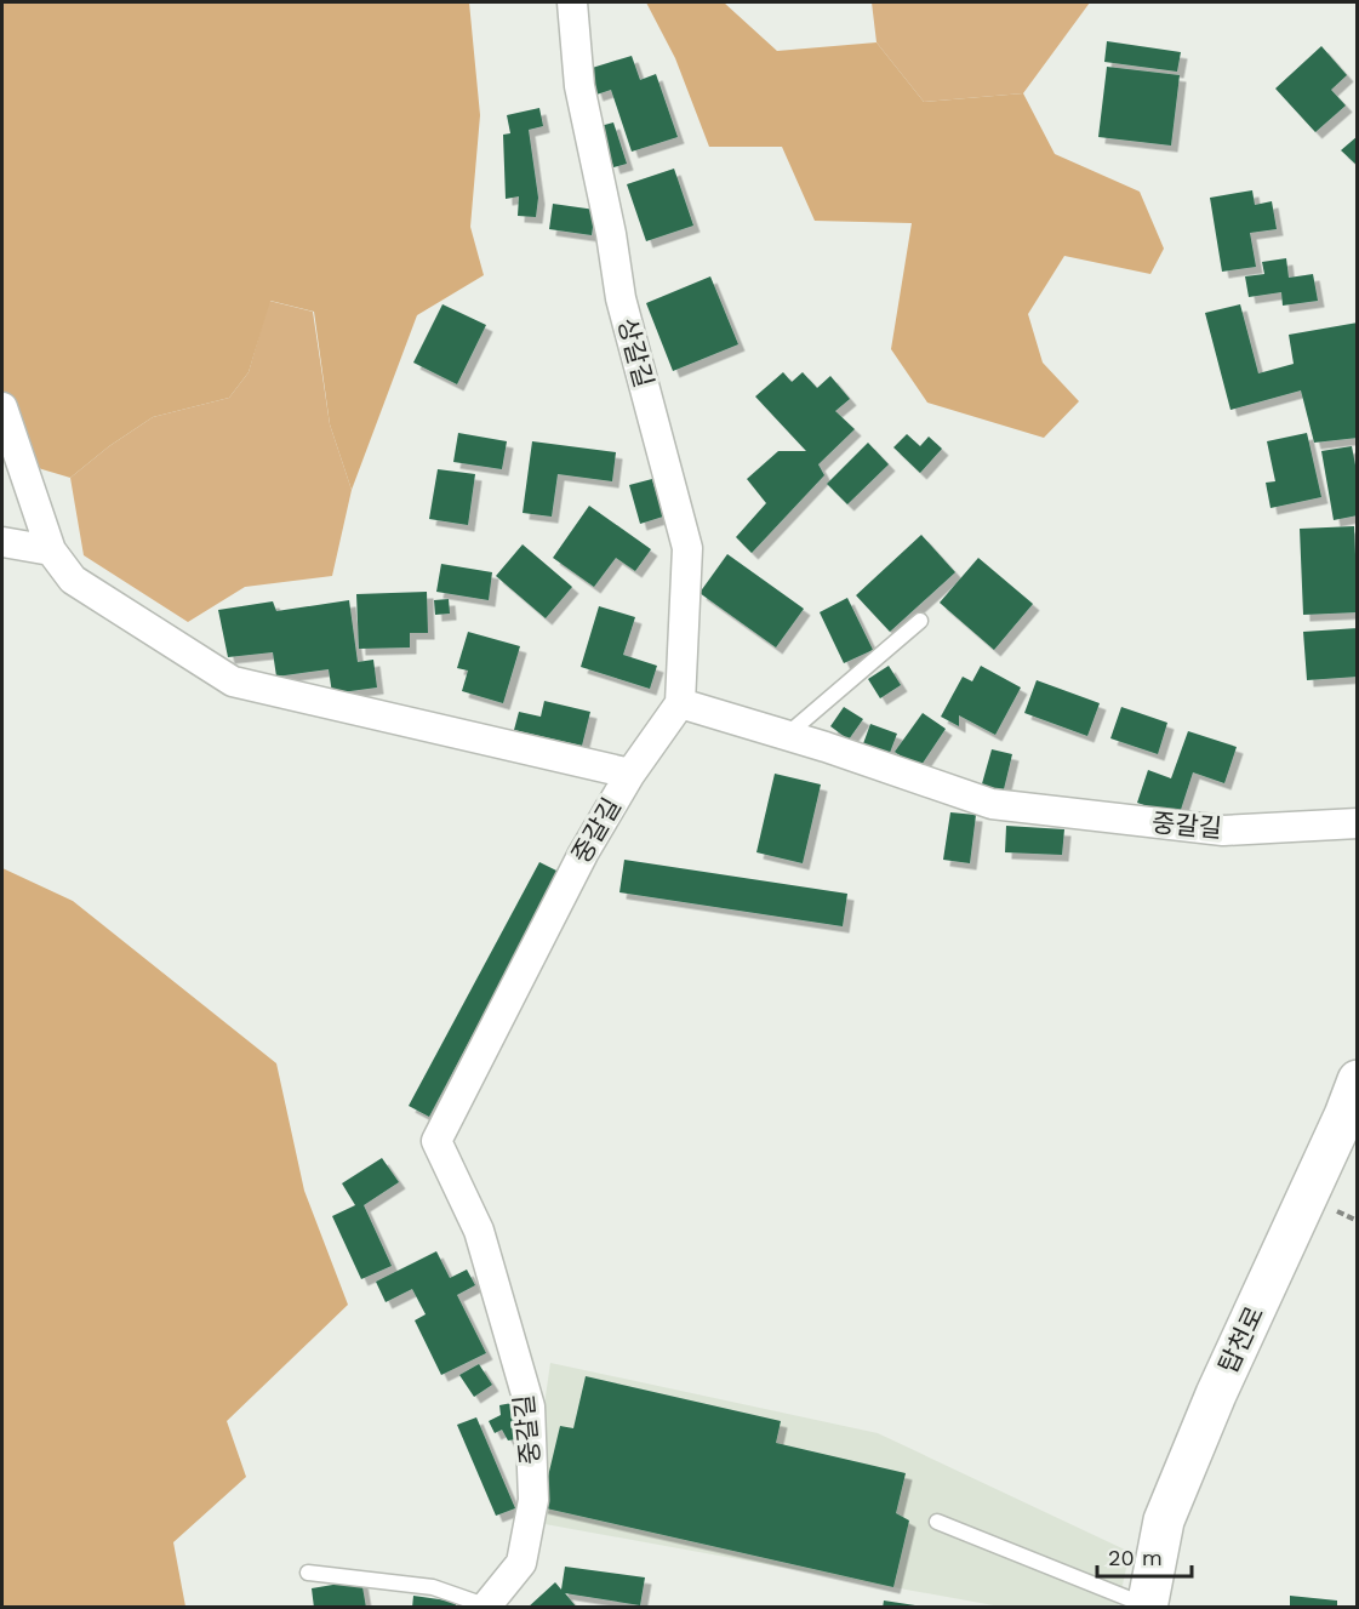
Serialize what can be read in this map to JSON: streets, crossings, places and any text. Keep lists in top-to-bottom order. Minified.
{"streets":{"main road":["탑천로"],"street":["상갈길","중갈길"]},"crossings":[["상갈길","중갈길"]],"scale_bar":"20 m"}
